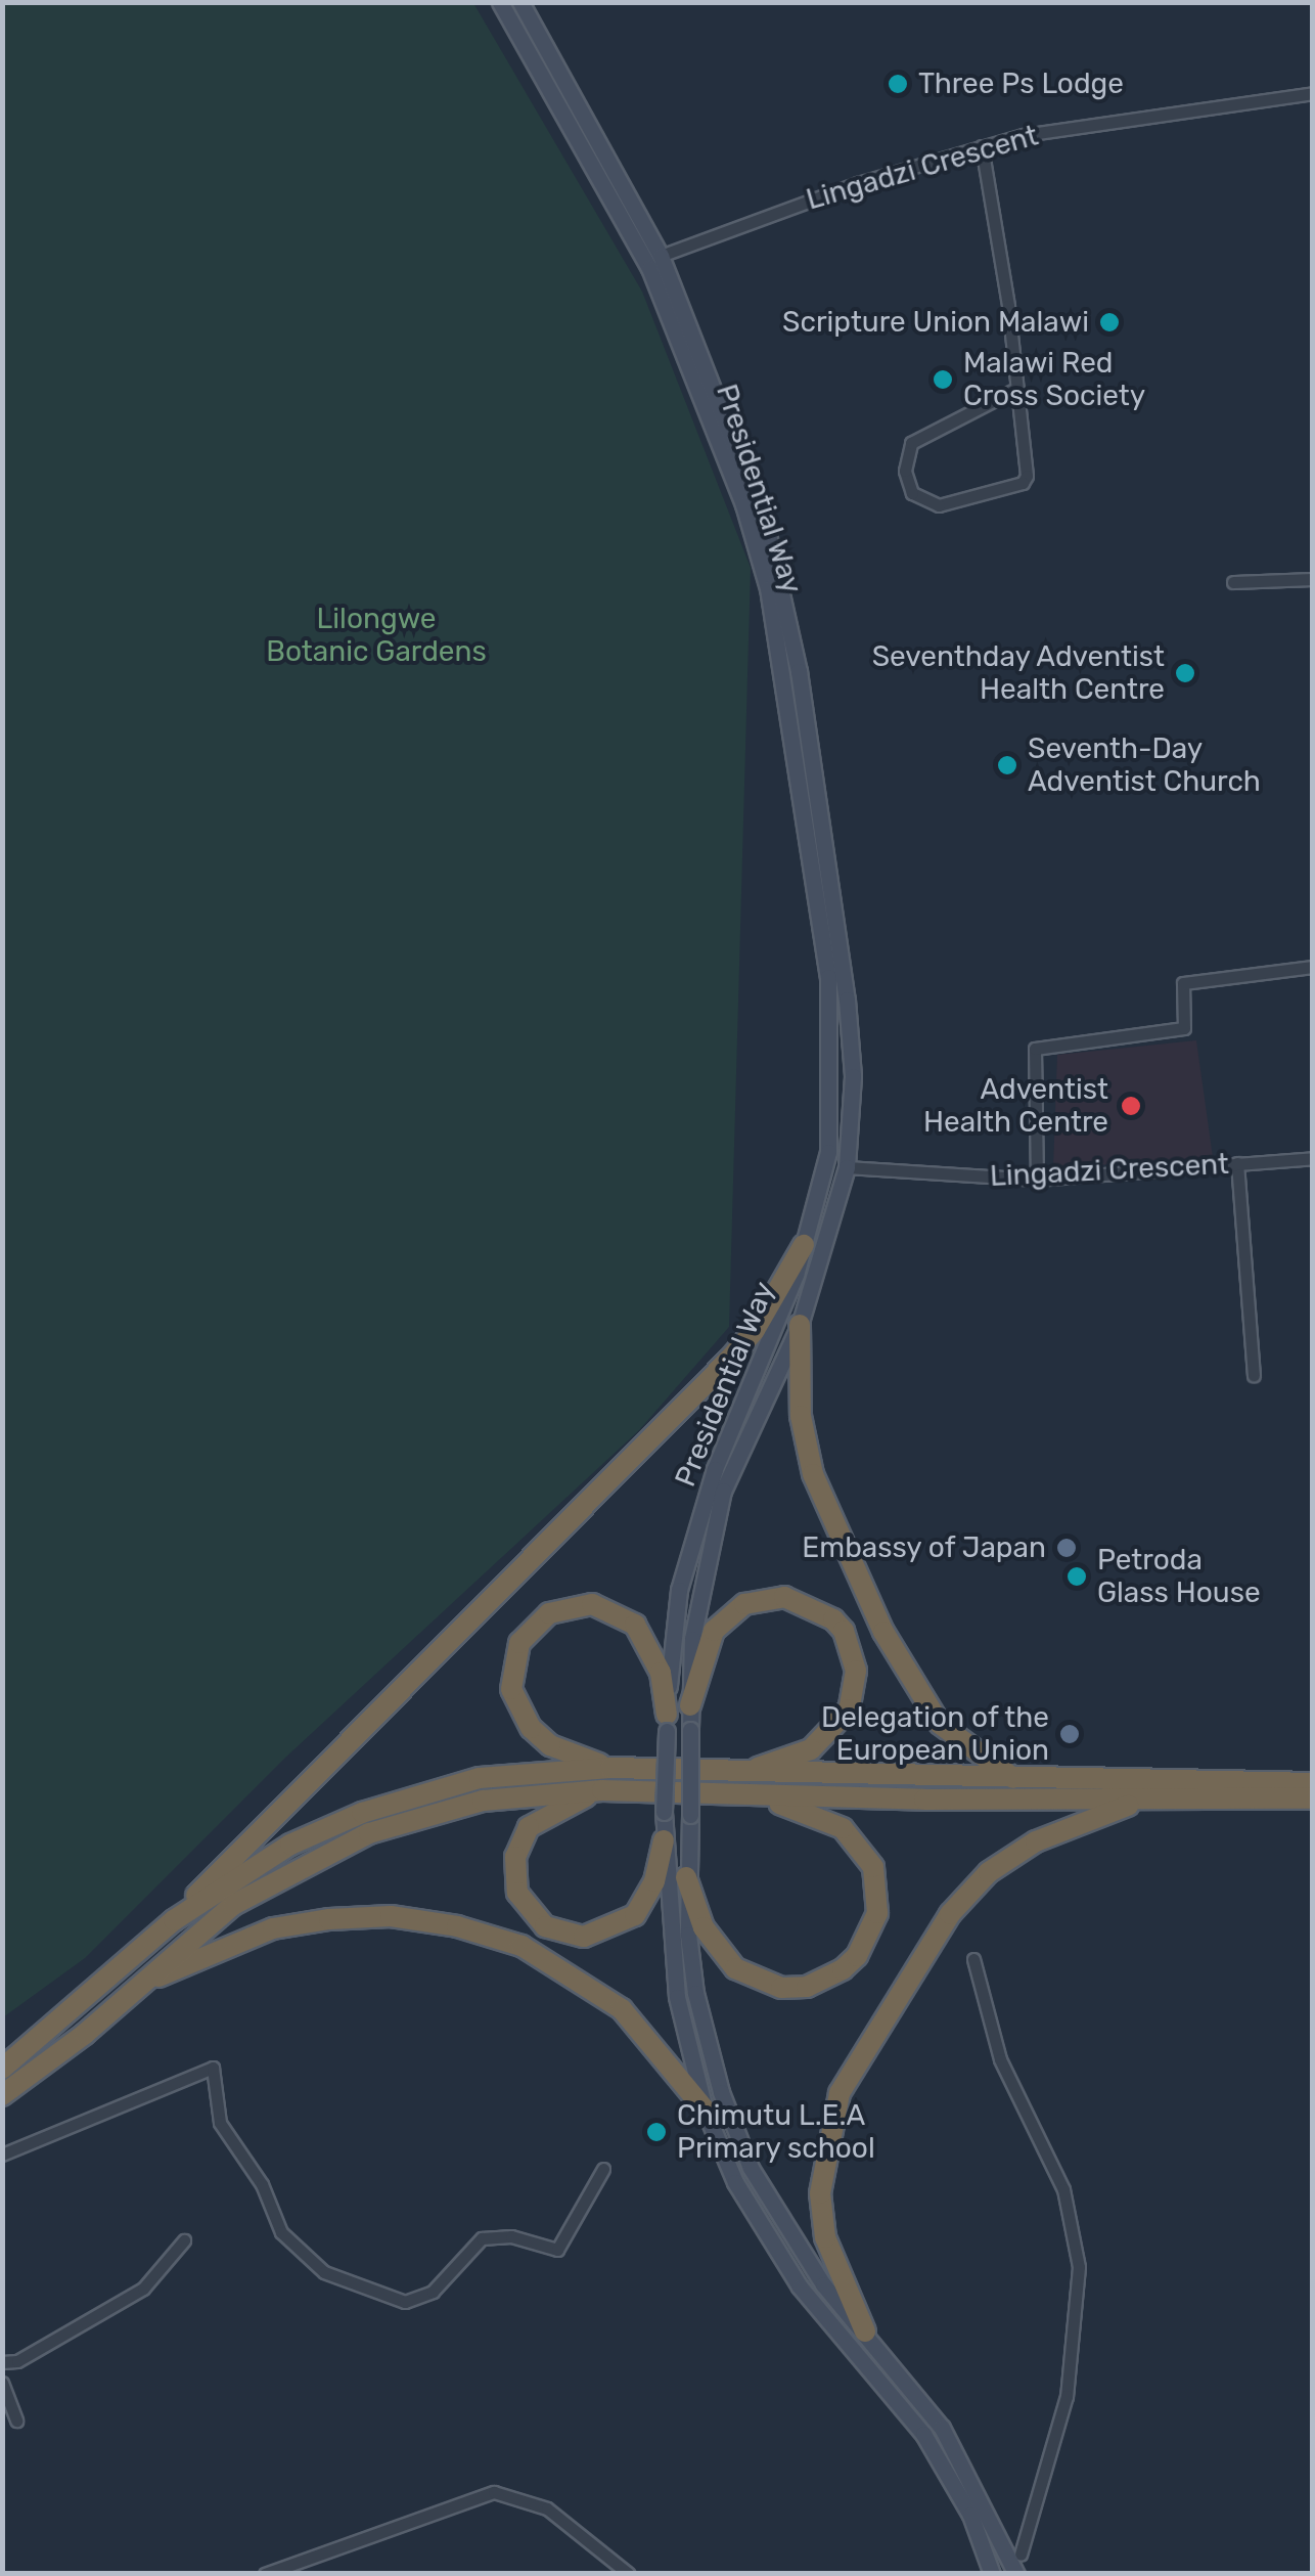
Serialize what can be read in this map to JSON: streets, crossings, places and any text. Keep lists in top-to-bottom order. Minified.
{"streets":{"main road":["Presidential Way"],"street":["Lingadzi Crescent"]},"crossings":[["Lingadzi Crescent","Presidential Way"]],"parks":["Lilongwe Botanic Gardens"],"places":["Three Ps Lodge","Scripture Union Malawi","Malawi Red Cross Society","Seventhday Adventist Health Centre","Seventh-Day Adventist Church","Adventist Health Centre","Embassy of Japan","Petroda Glass House","Delegation of the European Union","Chimutu L.E.A Primary school"]}
